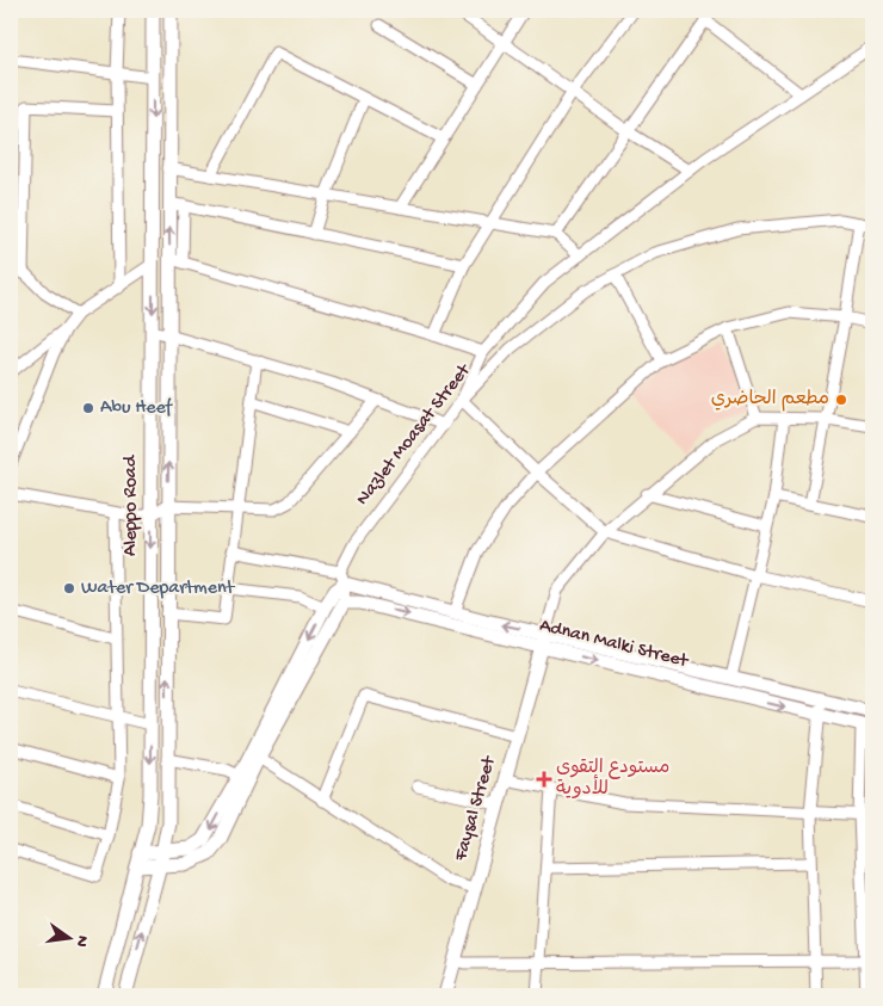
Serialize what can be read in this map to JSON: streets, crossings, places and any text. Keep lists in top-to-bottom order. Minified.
{"streets":{"main road":["Nazlet Moasat Street","Aleppo Road","Adnan Malki Street","Faysal Street"]},"crossings":[["Nazlet Moasat Street","Aleppo Road"],["Nazlet Moasat Street","Adnan Malki Street"],["Adnan Malki Street","Faysal Street"]],"places":{"other":["مطعم الحاضري","Abu Heef","Water Department"],"health":["مستودع التقوى للأدوية"]},"north":"right"}
